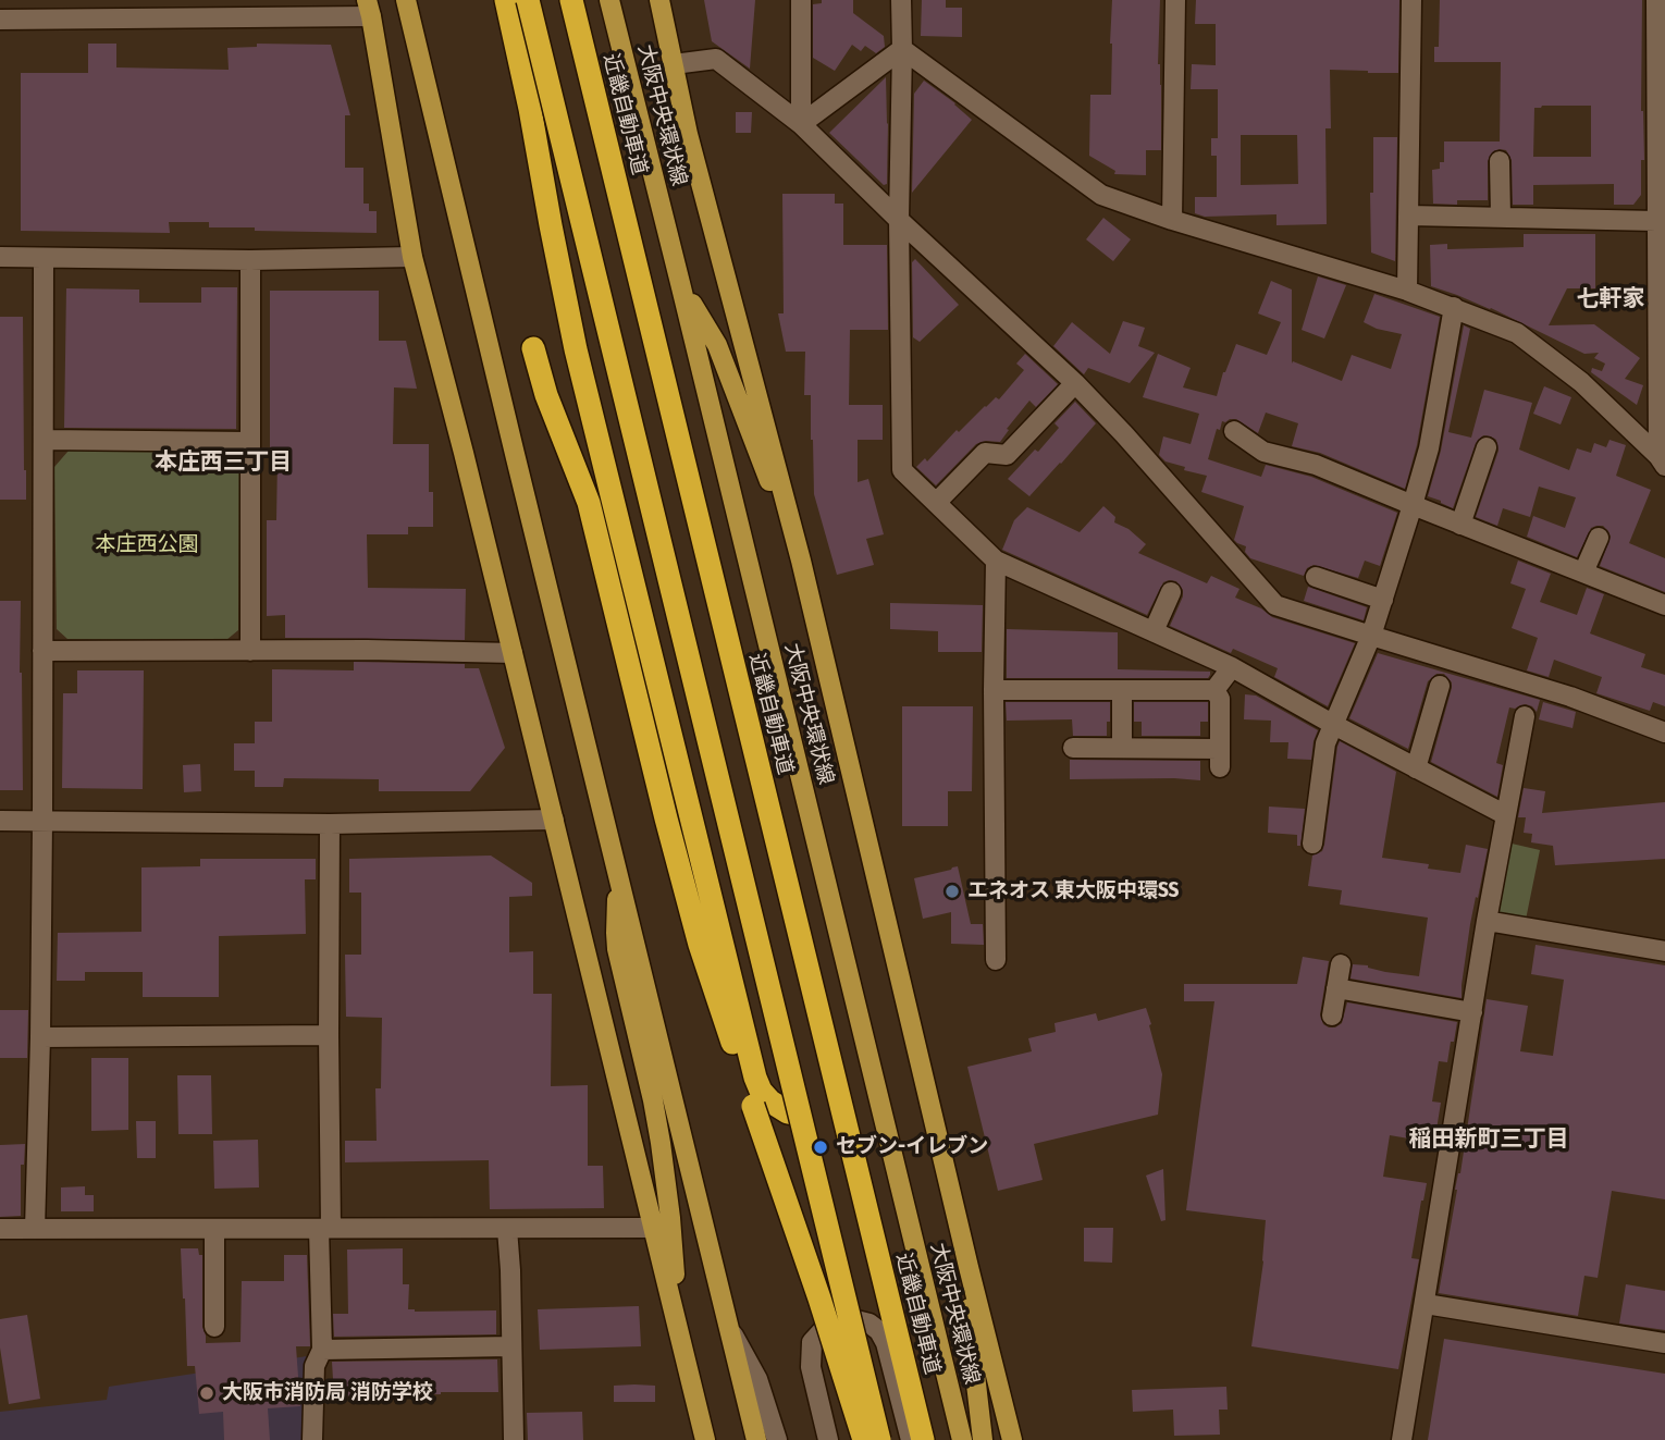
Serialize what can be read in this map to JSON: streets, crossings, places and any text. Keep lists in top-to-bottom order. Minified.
{"streets":{"highway":["近畿自動車道"],"main road":["大阪中央環状線"]},"districts":["七軒家","本庄西三丁目","稲田新町三丁目"],"parks":["本庄西公園"],"places":["エネオス 東大阪中環SS","セブン-イレブン","大阪市消防局 消防学校"]}
